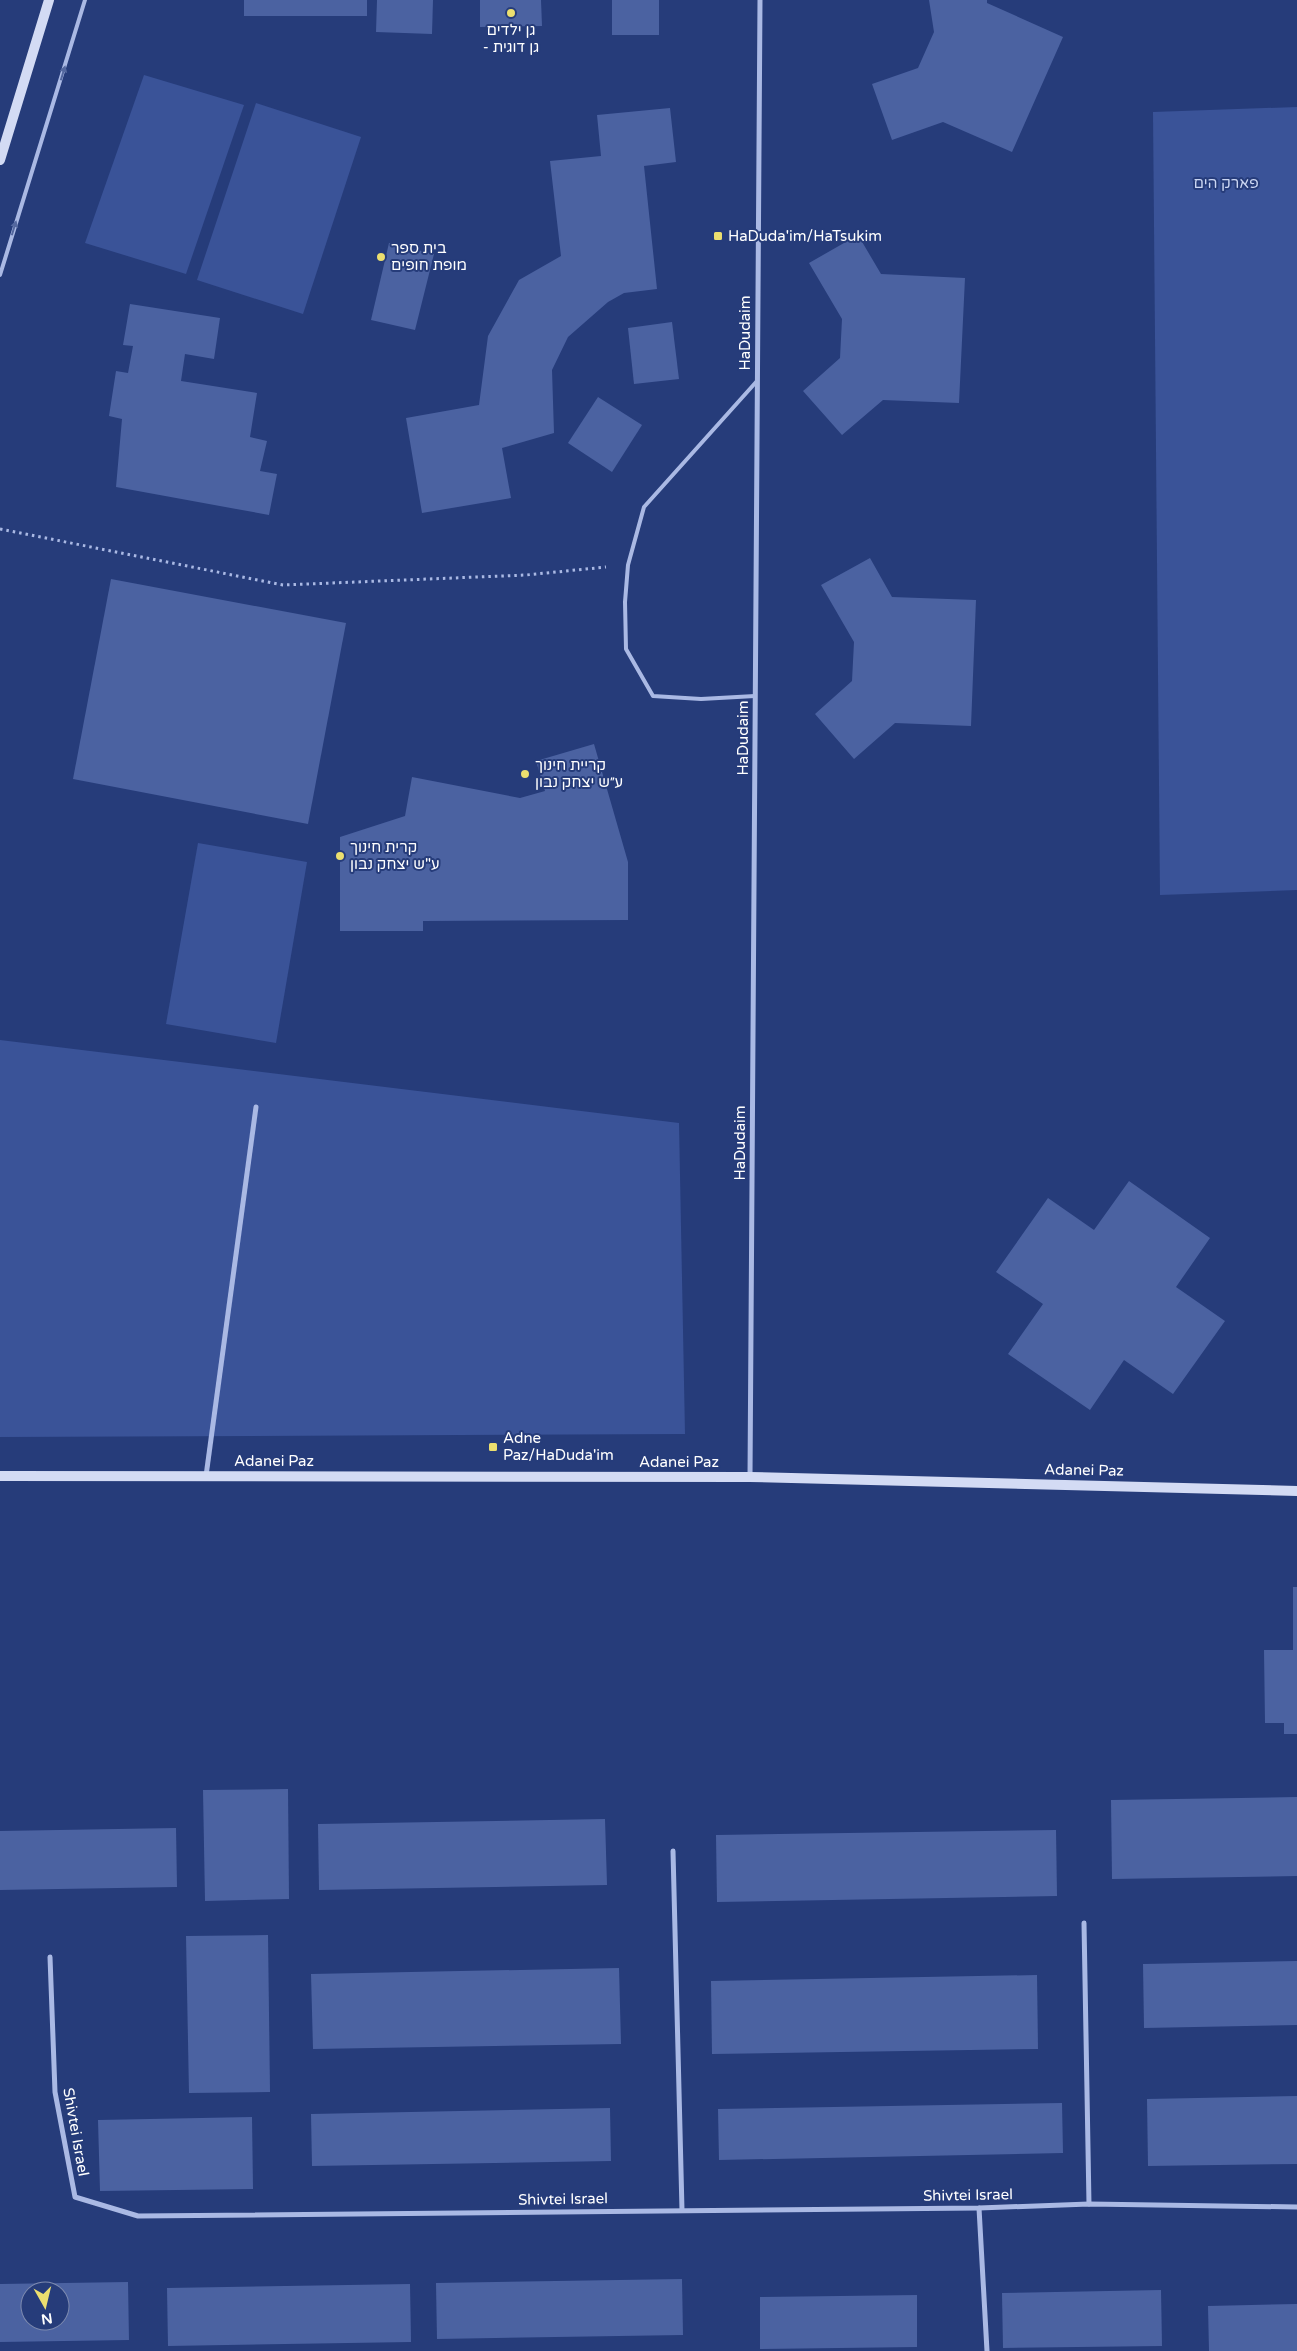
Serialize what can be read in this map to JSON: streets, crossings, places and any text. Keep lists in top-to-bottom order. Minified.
{"streets":{"street":["HaDudaim","Adanei Paz","Shivtei Israel"]},"crossings":[["HaDudaim","Adanei Paz"]],"parks":["פארק הים"],"places":{"other":["גן ילדים - גן דוגית","בית ספר מופת חופים","קריית חינוך ע״ש יצחק נבון","קרית חינוך ע\"ש יצחק נבון"],"transit":["HaDuda'im/HaTsukim","Adne Paz/HaDuda'im"]},"north":"bottom"}
